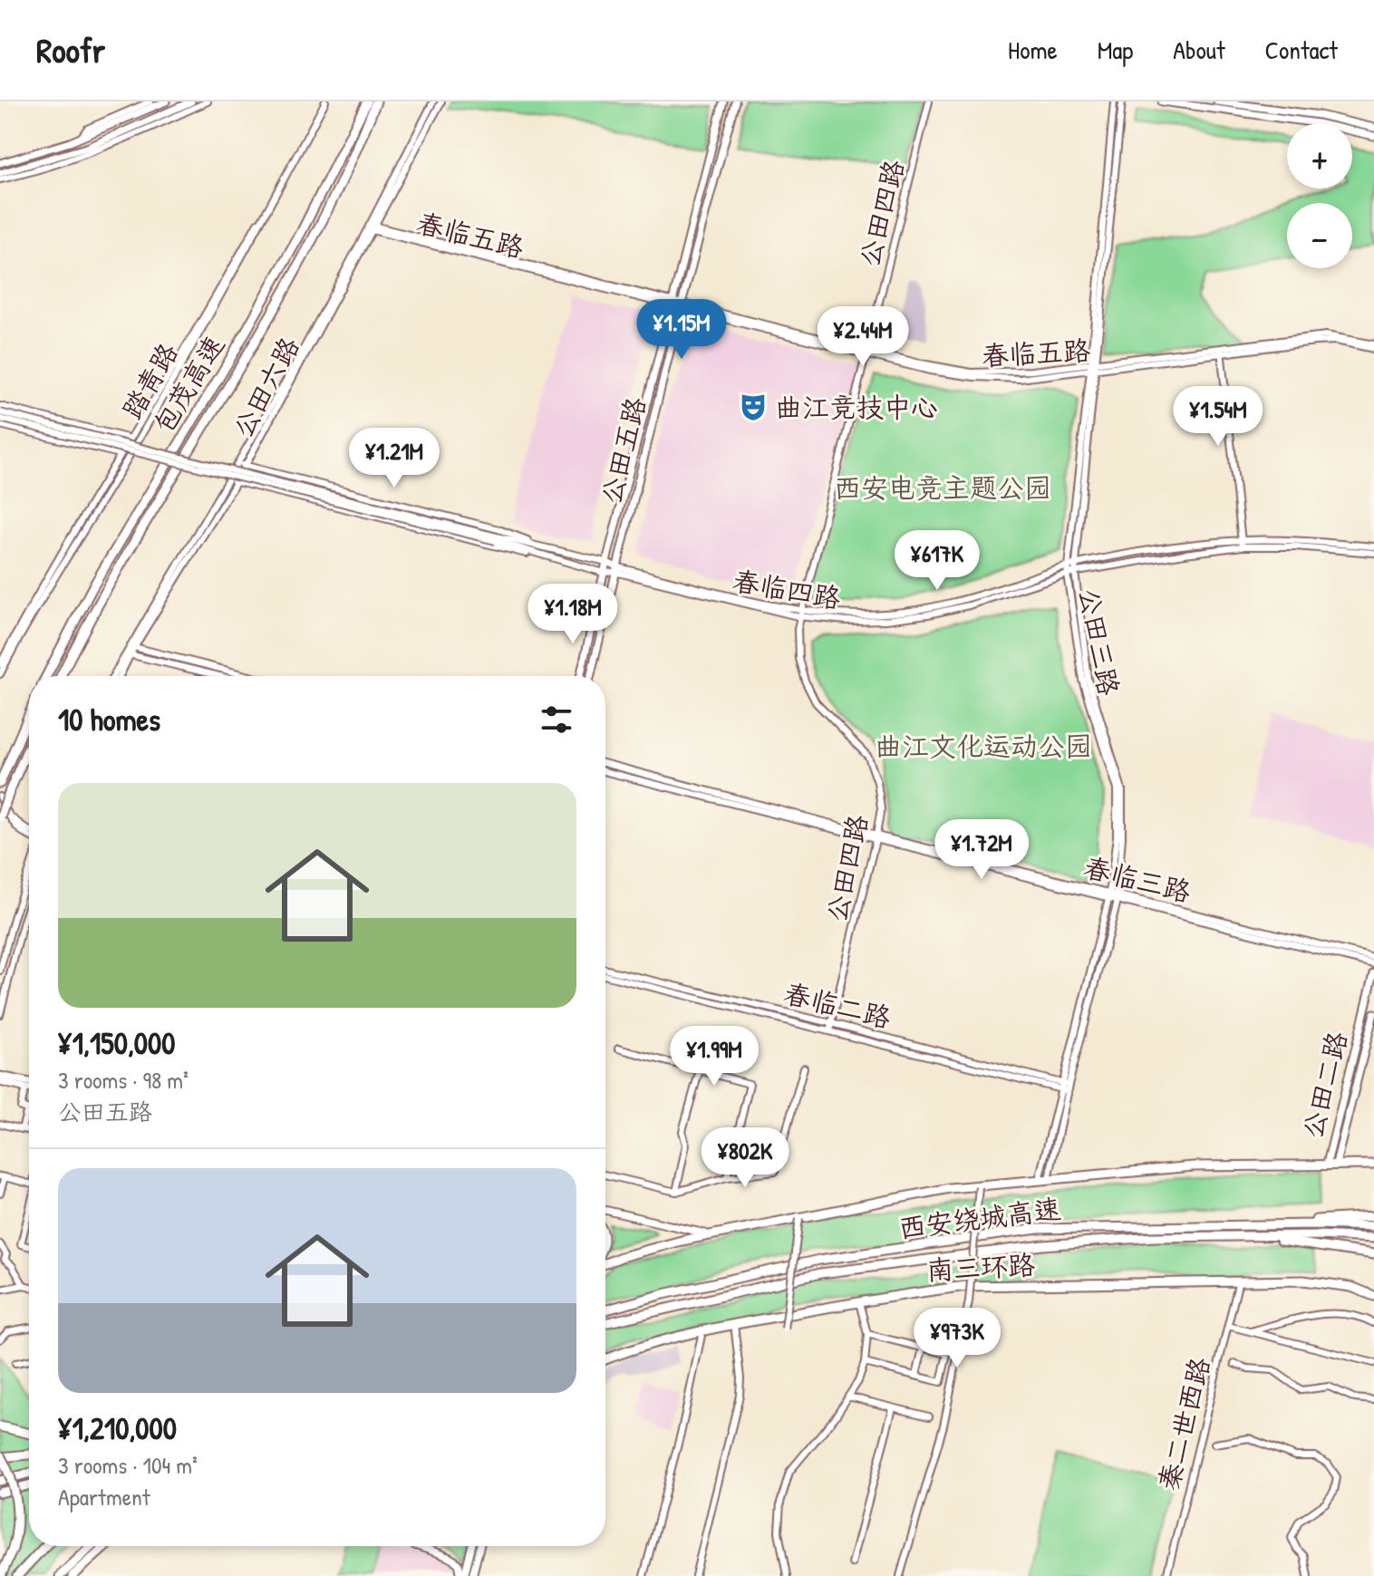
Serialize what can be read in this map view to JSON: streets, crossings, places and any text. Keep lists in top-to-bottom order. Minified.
{"streets":{"highway":["包茂高速","西安绕城高速","南三环路"],"main road":["公田五路","公田二路"],"street":["公田四路","春临五路","踏青路","公田六路","春临四路","公田三路","春临三路","春临二路","秦二世西路"]},"crossings":[["公田四路","春临五路"],["公田四路","春临四路"],["公田四路","春临三路"],["公田四路","春临二路"],["春临五路","公田六路"],["春临五路","公田五路"],["春临五路","公田三路"],["公田五路","春临四路"],["春临四路","公田三路"],["公田三路","春临三路"],["公田三路","春临二路"],["南三环路","秦二世西路"]],"parks":["西安电竞主题公园","曲江文化运动公园"],"places":{"theatre":["曲江竞技中心"]},"page":{"header":"Roofr","nav":["Home","Map","About","Contact"],"map_buttons":["+","−"],"price":["¥1.15M","¥2.44M","¥1.54M","¥1.21M","¥617K","¥1.18M","¥1.72M","¥1.99M","¥802K","¥973K"],"heading":"10 homes","list":[{"name":"¥1,150,000","note":"3 rooms · 98 m² · 公田五路"},{"name":"¥1,210,000","note":"3 rooms · 104 m² · Apartment"}]}}
